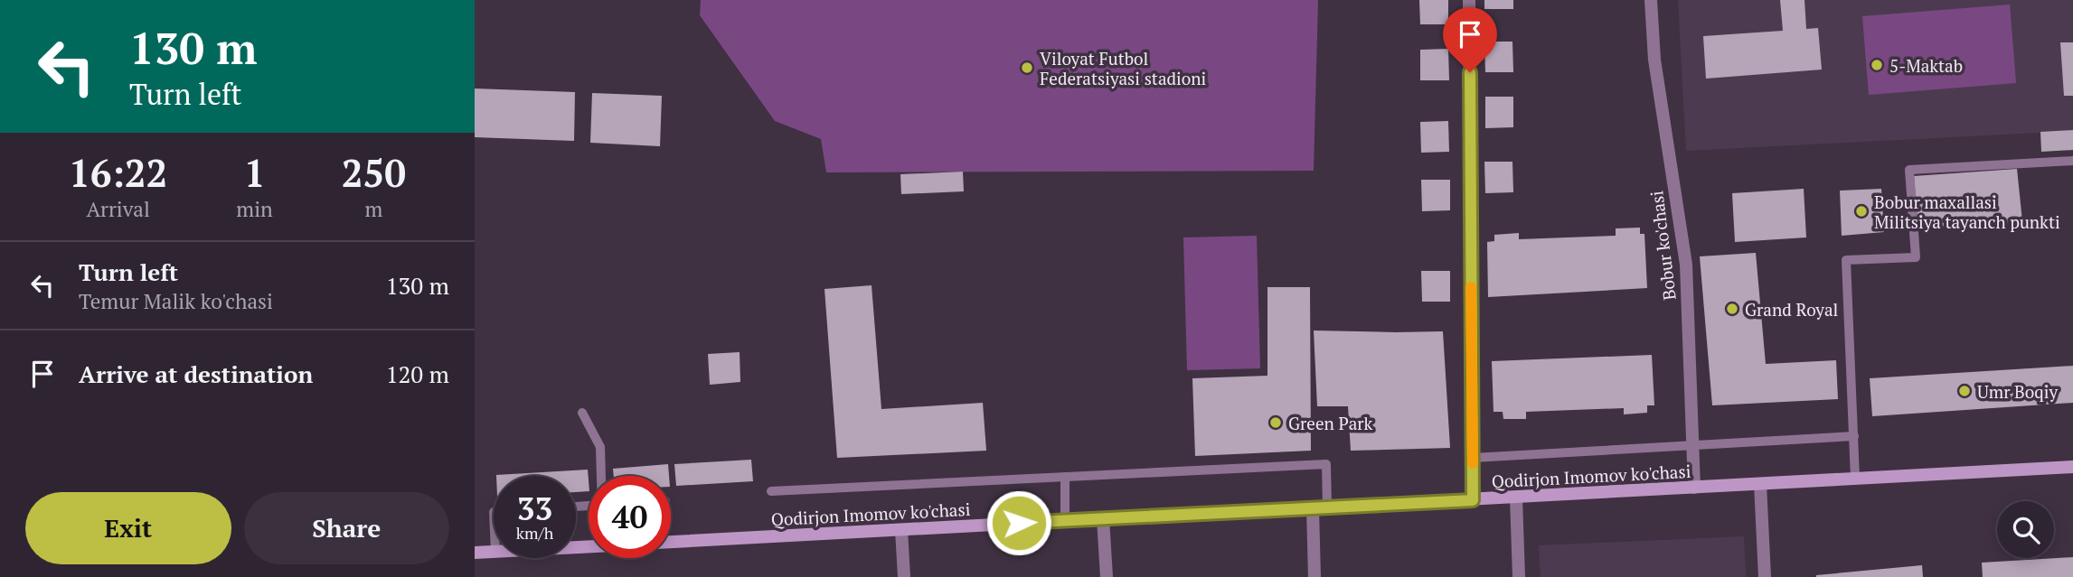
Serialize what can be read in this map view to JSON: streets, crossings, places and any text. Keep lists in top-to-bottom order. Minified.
{"streets":{"street":["Bobur ko'chasi","Qodirjon Imomov ko'chasi"]},"crossings":[["Bobur ko'chasi","Qodirjon Imomov ko'chasi"]],"places":["5-Maktab","Viloyat Futbol Federatsiyasi stadioni","Bobur maxallasi Militsiya tayanch punkti","Grand Royal","Umr Boqiy","Green Park"],"page":{"turn":["130 m","Turn left"],"eta":["16:22","Arrival","1","min","250","m"],"list":[{"name":"Turn left","note":"Temur Malik ko'chasi","value":"130 m"},{"name":"Arrive at destination","value":"120 m"}],"speed":"33 km/h","limit":"40","buttons":["Exit","Share"]}}
